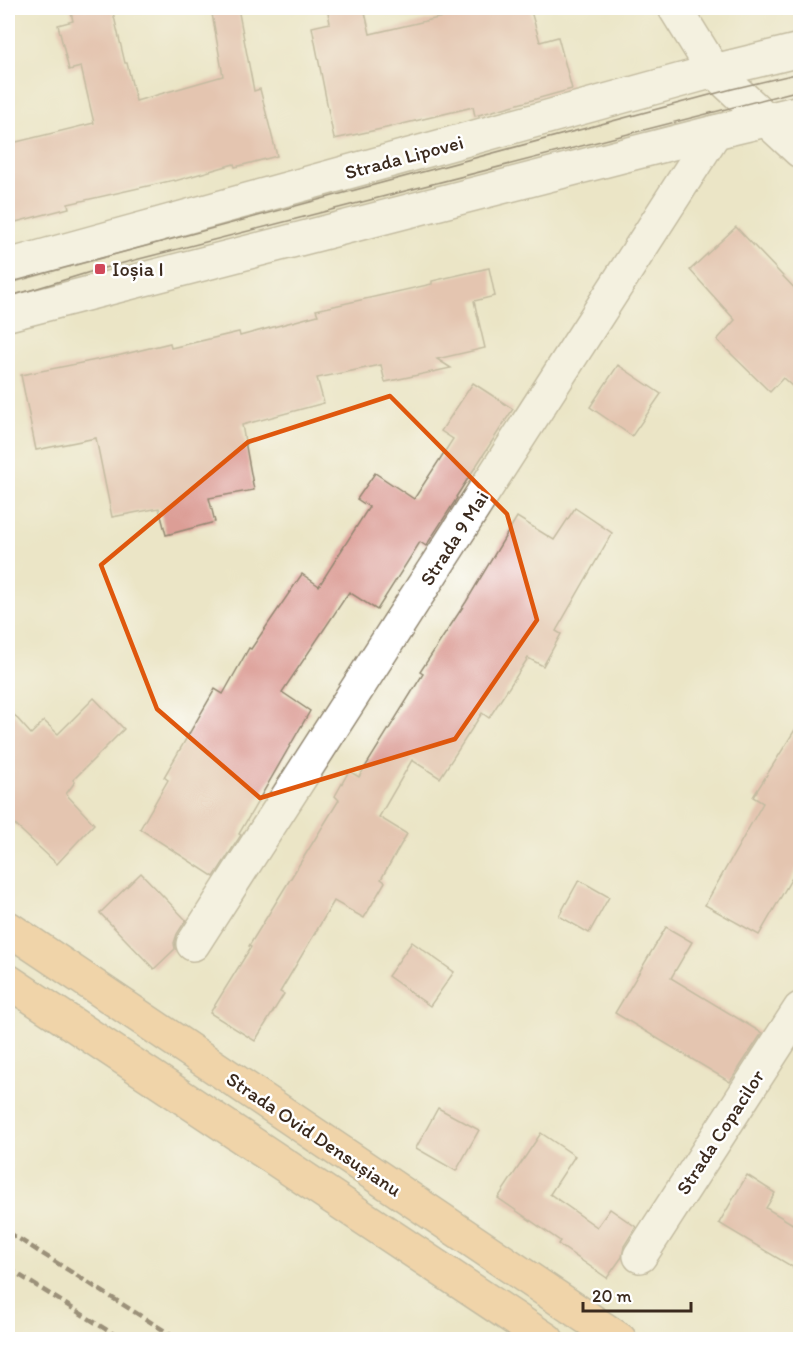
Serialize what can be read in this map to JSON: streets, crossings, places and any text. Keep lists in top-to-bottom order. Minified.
{"streets":{"main road":["Strada Ovid Densușianu"],"street":["Strada Lipovei","Strada 9 Mai","Strada Copacilor"]},"places":{"transit":["Ioșia I"]},"scale_bar":"20 m"}
